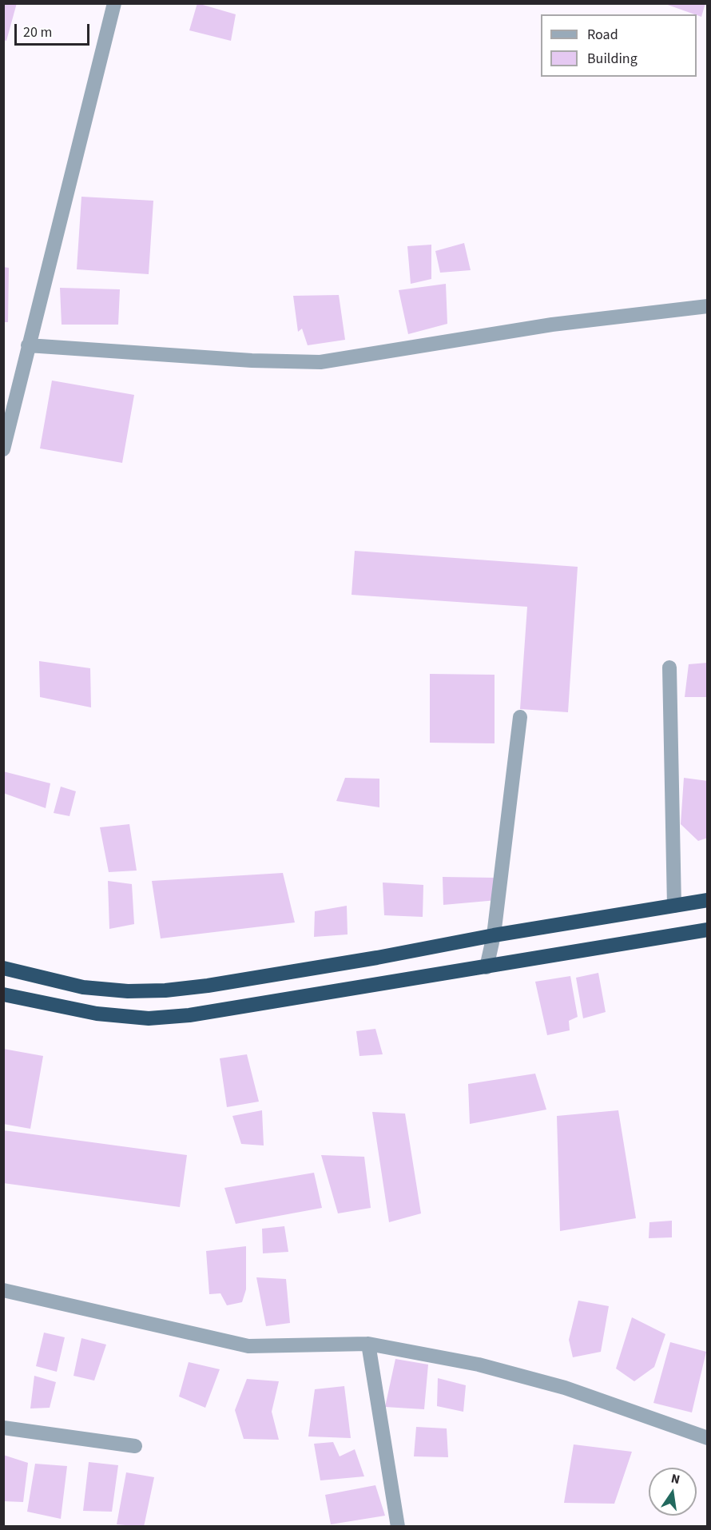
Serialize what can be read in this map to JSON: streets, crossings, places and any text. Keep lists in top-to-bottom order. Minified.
{"legend":["Road","Building"],"scale_bar":"20 m","north":"top"}
